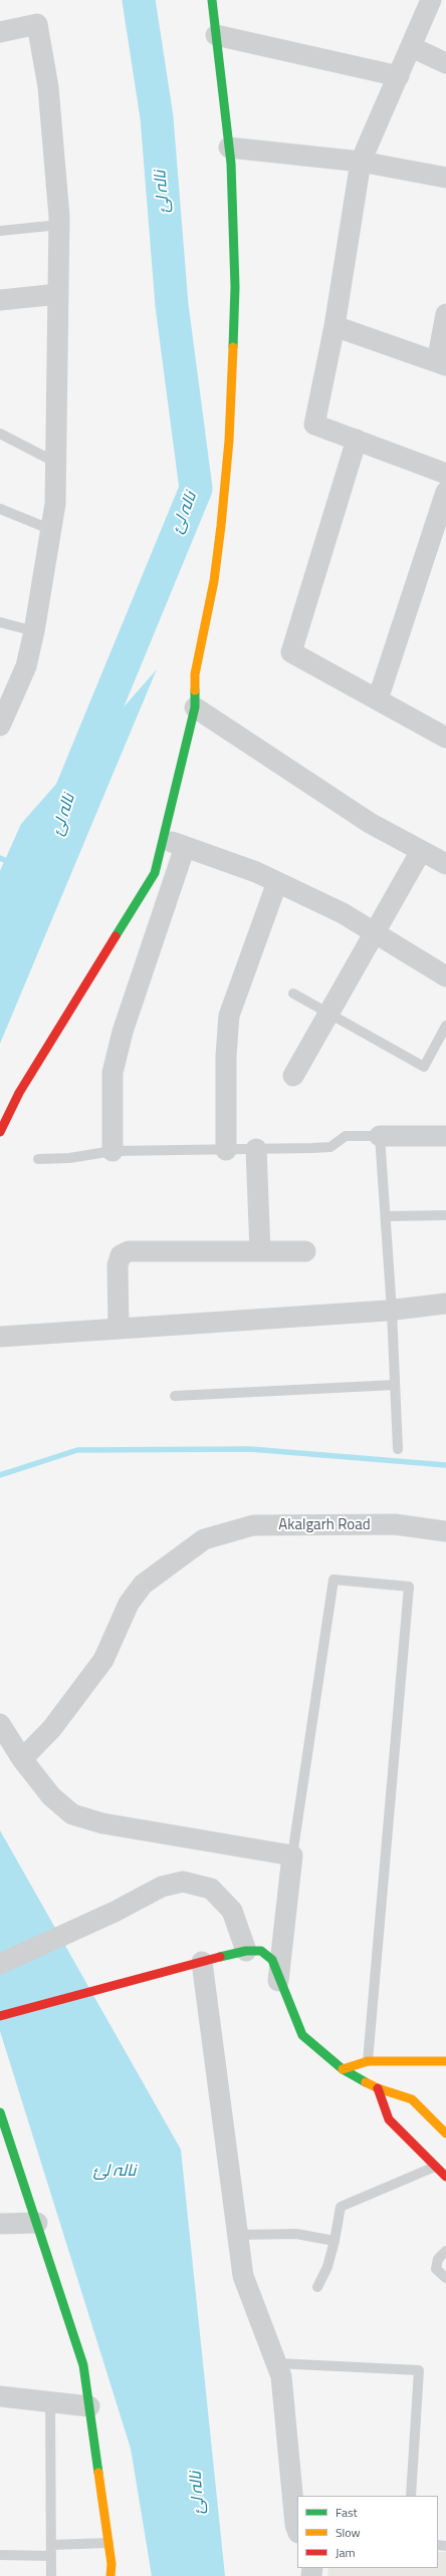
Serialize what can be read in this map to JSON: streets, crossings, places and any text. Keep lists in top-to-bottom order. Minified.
{"streets":{"street":["Akalgarh Road"]},"water":["نالہ لئ"],"legend":["Fast","Slow","Jam"]}
